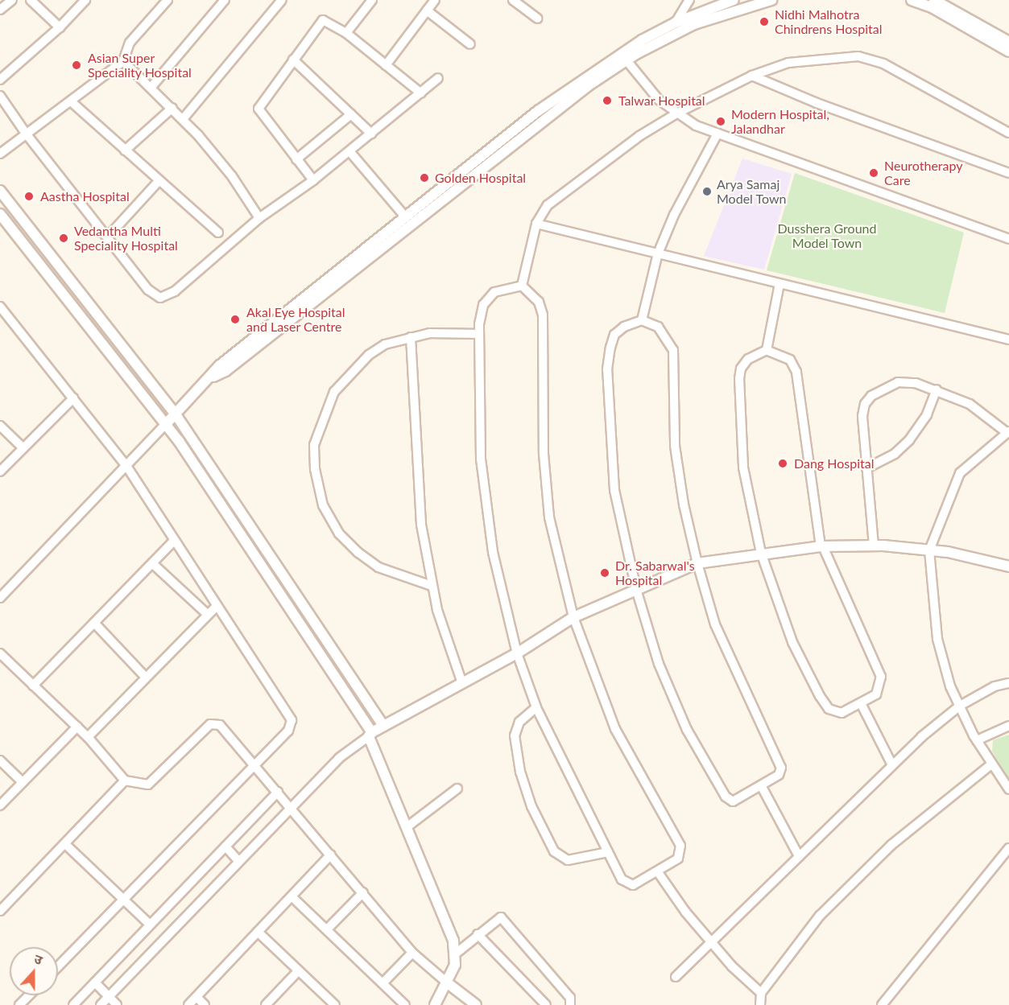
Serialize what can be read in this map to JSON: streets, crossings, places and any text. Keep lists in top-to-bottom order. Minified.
{"parks":["Dusshera Ground Model Town"],"places":["Nidhi Malhotra Chindrens Hospital","Asian Super Speciality Hospital","Talwar Hospital","Modern Hospital, Jalandhar","Neurotherapy Care","Golden Hospital","Arya Samaj Model Town","Aastha Hospital","Vedantha Multi Speciality Hospital","Akal Eye Hospital and Laser Centre","Dang Hospital","Dr. Sabarwal's Hospital"],"north":"top"}
